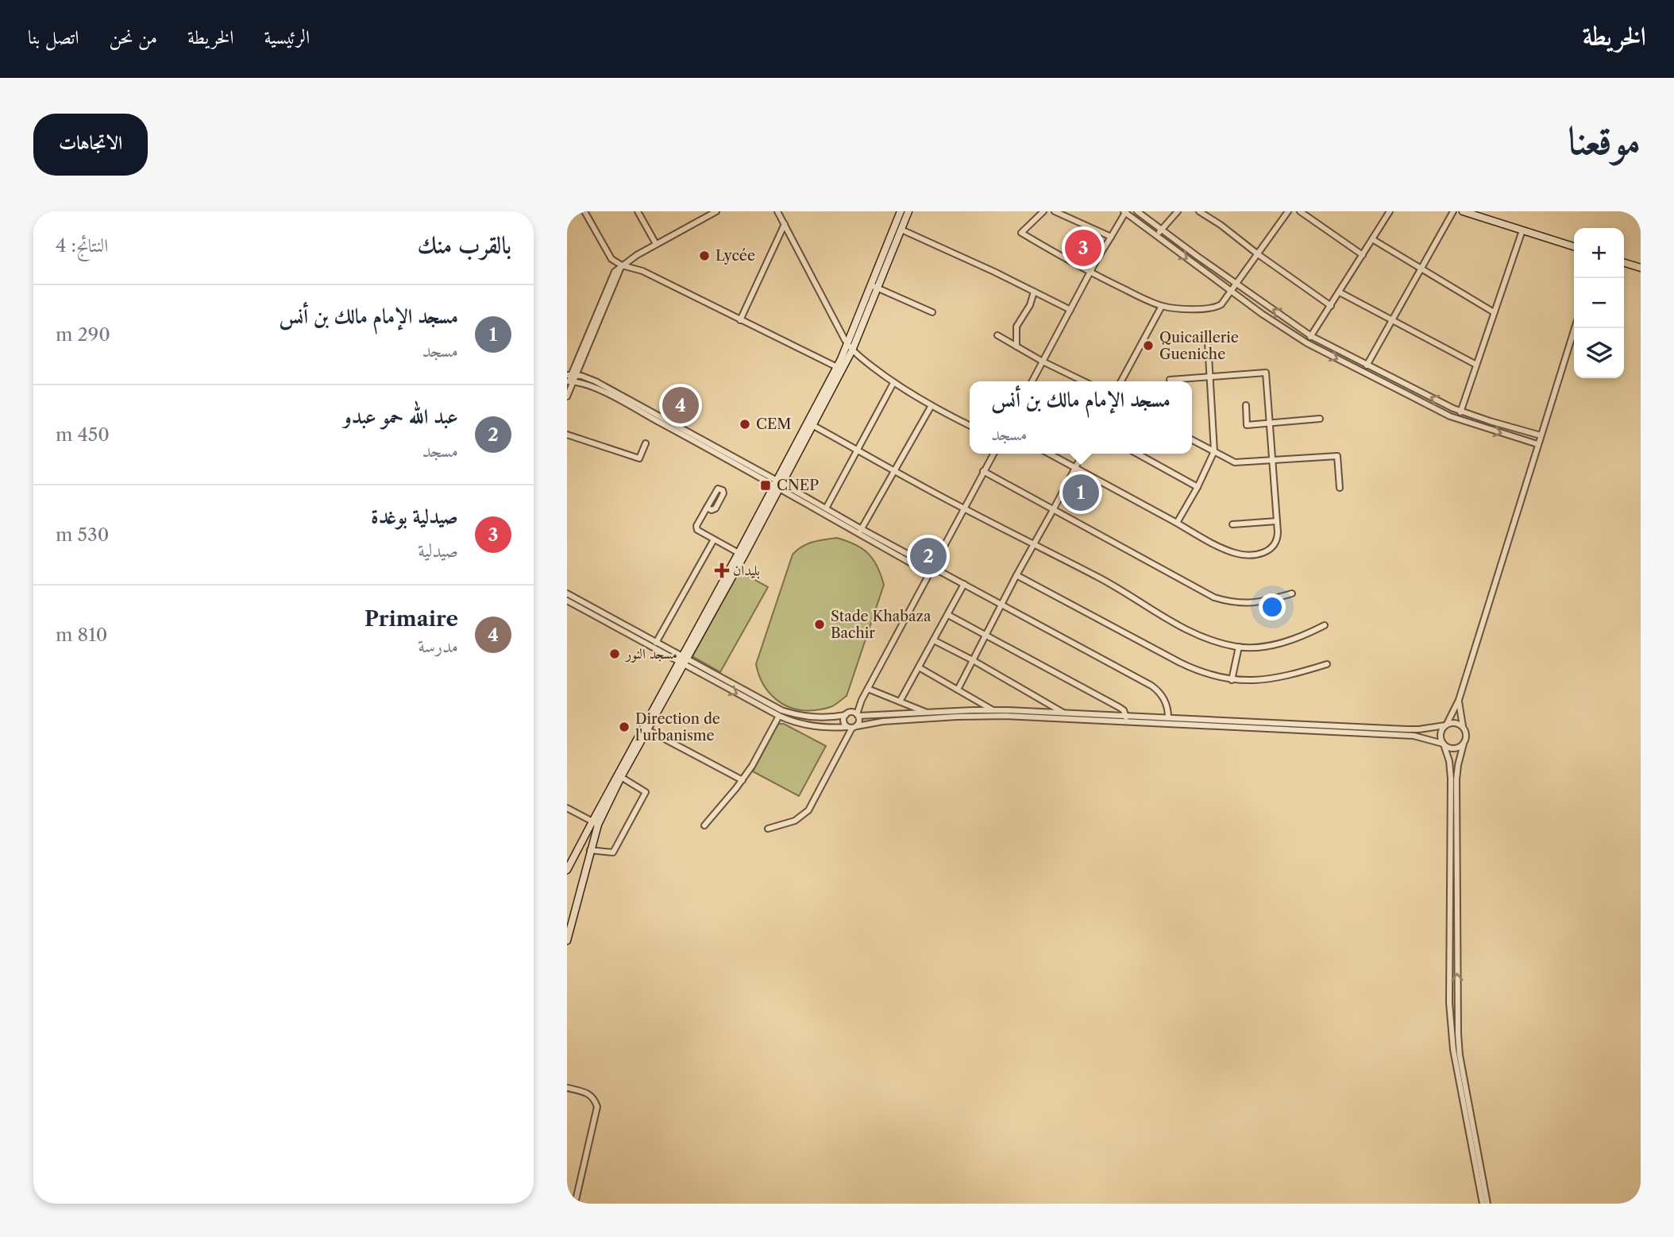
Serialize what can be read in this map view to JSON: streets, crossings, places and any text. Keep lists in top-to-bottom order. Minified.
{"places":{"other":["Lycée","Quicaillerie Gueniche","CEM","Stade Khabaza Bachir","مسجد النور","Direction de l'urbanisme"],"transit":["CNEP"],"health":["بليدان"]},"page":{"header":"الخريطة","nav":["الرئيسية","الخريطة","من نحن","اتصل بنا"],"title":"موقعنا","buttons":"الاتجاهات","heading":["بالقرب منك","النتائج: 4"],"pins":["3","4","1","2"],"map_buttons":["+","−"],"list":[{"mark":"1","name":"مسجد الإمام مالك بن أنس","note":"مسجد","value":"290 m"},{"mark":"2","name":"عبد الله حمو عبدو","note":"مسجد","value":"450 m"},{"mark":"3","name":"صيدلية بوغدة","note":"صيدلية","value":"530 m"},{"mark":"4","name":"Primaire","note":"مدرسة","value":"810 m"}],"popup":["مسجد الإمام مالك بن أنس","مسجد"]}}
